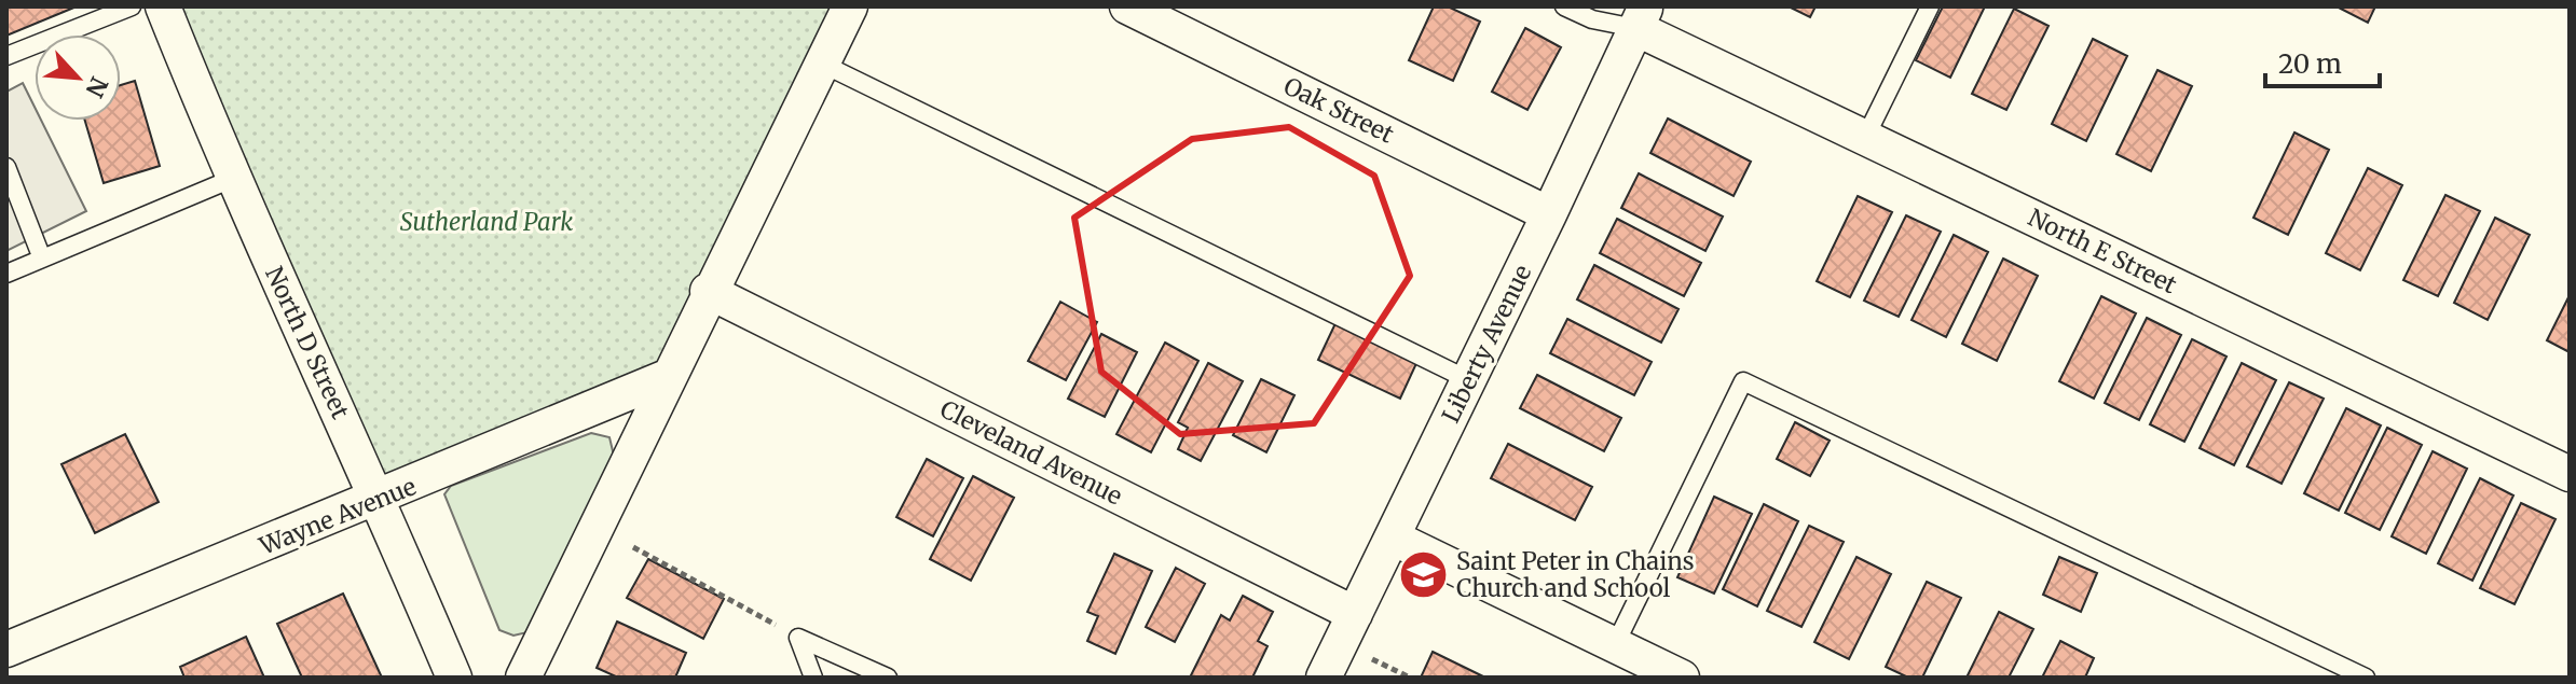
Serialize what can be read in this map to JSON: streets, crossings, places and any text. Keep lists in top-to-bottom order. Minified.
{"streets":{"street":["Oak Street","North E Street","North D Street","Liberty Avenue","Cleveland Avenue","Wayne Avenue"]},"crossings":[["Oak Street","Liberty Avenue"],["North E Street","Liberty Avenue"],["North D Street","Wayne Avenue"],["Liberty Avenue","Cleveland Avenue"]],"parks":["Sutherland Park"],"places":{"school or university":["Saint Peter in Chains Church and School"]},"scale_bar":"20 m","north":"bottom right"}
